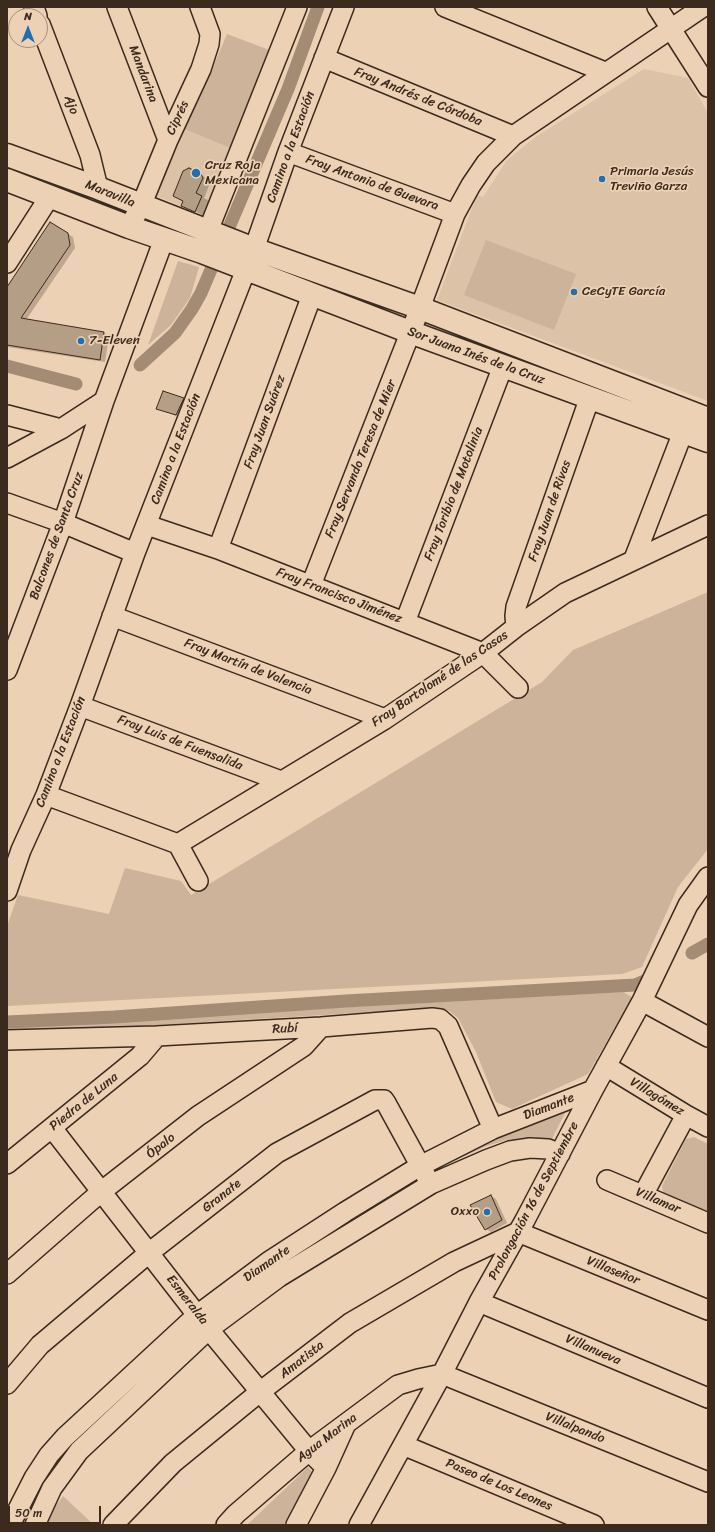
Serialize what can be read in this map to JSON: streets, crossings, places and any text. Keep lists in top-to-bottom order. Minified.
{"streets":{"main road":["Maravilla","Sor Juana Inés de la Cruz"],"street":["Mandarina","Fray Andrés de Córdoba","Ajo","Ciprés","Camino a la Estación","Fray Antonio de Guevara","Fray Juan Suárez","Fray Servando Teresa de Mier","Fray Toribio de Motolinia","Fray Juan de Rivas","Balcones de Santa Cruz","Fray Francisco Jiménez","Fray Martín de Valencia","Fray Bartolomé de las Casas","Fray Luis de Fuensalida","Rubí","Villagómez","Piedra de Luna","Diamante","Ópalo","Granate","Prolongación 16 de Septiembre","Villamar","Villaseñor","Esmeralda","Villanueva","Amatista","Villalpando","Agua Marina","Paseo de Los Leones"]},"crossings":[["Mandarina","Ciprés"],["Fray Andrés de Córdoba","Camino a la Estación"],["Fray Andrés de Córdoba","Fray Servando Teresa de Mier"],["Ajo","Maravilla"],["Ciprés","Maravilla"],["Camino a la Estación","Fray Antonio de Guevara"],["Camino a la Estación","Maravilla"],["Camino a la Estación","Sor Juana Inés de la Cruz"],["Camino a la Estación","Fray Francisco Jiménez"],["Camino a la Estación","Fray Martín de Valencia"],["Camino a la Estación","Fray Luis de Fuensalida"],["Fray Antonio de Guevara","Fray Servando Teresa de Mier"],["Maravilla","Sor Juana Inés de la Cruz"],["Maravilla","Balcones de Santa Cruz"],["Sor Juana Inés de la Cruz","Fray Juan Suárez"],["Sor Juana Inés de la Cruz","Fray Servando Teresa de Mier"],["Sor Juana Inés de la Cruz","Fray Toribio de Motolinia"],["Sor Juana Inés de la Cruz","Fray Juan de Rivas"],["Fray Juan Suárez","Fray Francisco Jiménez"],["Fray Servando Teresa de Mier","Fray Francisco Jiménez"],["Fray Toribio de Motolinia","Fray Francisco Jiménez"],["Fray Juan de Rivas","Fray Bartolomé de las Casas"],["Fray Francisco Jiménez","Fray Bartolomé de las Casas"],["Fray Martín de Valencia","Fray Bartolomé de las Casas"],["Fray Bartolomé de las Casas","Fray Luis de Fuensalida"],["Rubí","Piedra de Luna"],["Rubí","Diamante"],["Rubí","Ópalo"],["Villagómez","Prolongación 16 de Septiembre"],["Piedra de Luna","Esmeralda"],["Diamante","Granate"],["Diamante","Prolongación 16 de Septiembre"],["Diamante","Esmeralda"],["Ópalo","Esmeralda"],["Granate","Esmeralda"],["Prolongación 16 de Septiembre","Villaseñor"],["Prolongación 16 de Septiembre","Villanueva"],["Prolongación 16 de Septiembre","Amatista"],["Prolongación 16 de Septiembre","Villalpando"],["Prolongación 16 de Septiembre","Agua Marina"],["Prolongación 16 de Septiembre","Paseo de Los Leones"],["Villaseñor","Amatista"],["Esmeralda","Amatista"],["Esmeralda","Agua Marina"],["Villalpando","Agua Marina"]],"places":["Cruz Roja Mexicana","Primaria Jesús Treviño Garza","CeCyTE García","7-Eleven","Oxxo"],"scale_bar":"50 m","north":"top"}
